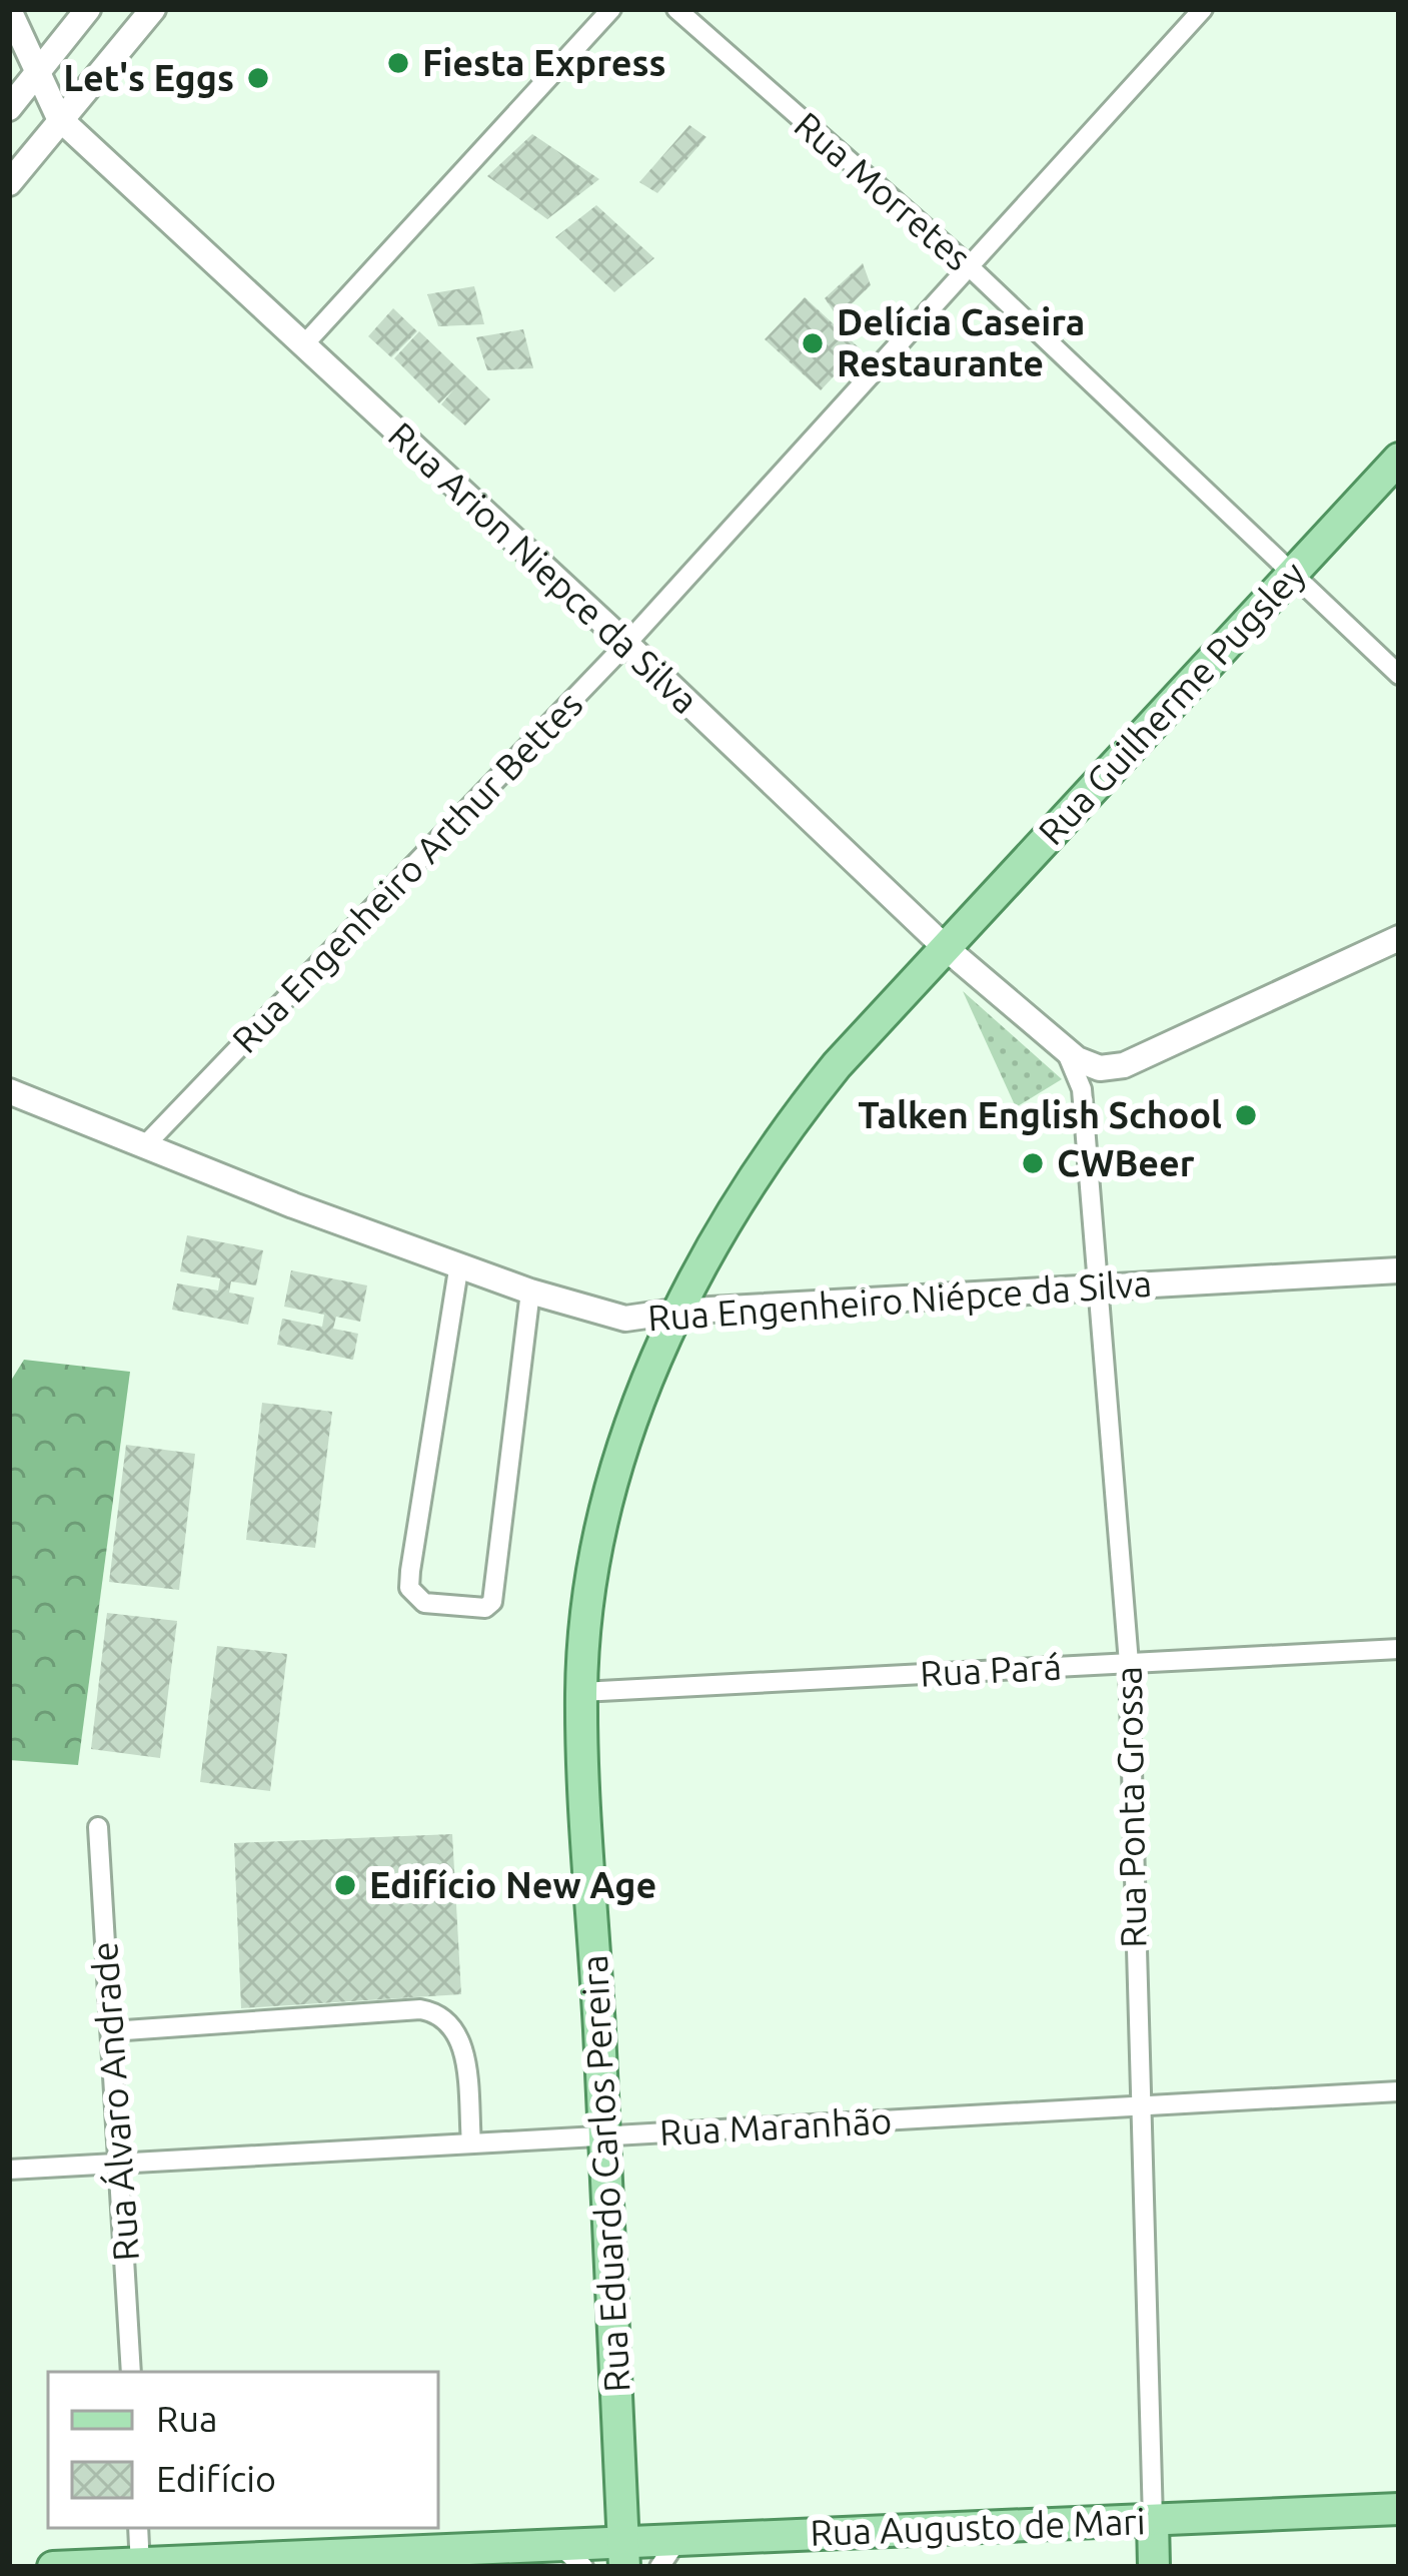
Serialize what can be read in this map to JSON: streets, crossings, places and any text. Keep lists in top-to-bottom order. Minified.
{"streets":{"main road":["Rua Guilherme Pugsley","Rua Ponta Grossa","Rua Eduardo Carlos Pereira","Rua Augusto de Mari"],"street":["Rua Morretes","Rua Arion Niepce da Silva","Rua Engenheiro Arthur Bettes","Rua Engenheiro Niépce da Silva","Rua Pará","Rua Álvaro Andrade","Rua Maranhão"]},"crossings":[["Rua Morretes","Rua Guilherme Pugsley"],["Rua Morretes","Rua Engenheiro Arthur Bettes"],["Rua Arion Niepce da Silva","Rua Guilherme Pugsley"],["Rua Arion Niepce da Silva","Rua Engenheiro Arthur Bettes"],["Rua Arion Niepce da Silva","Rua Ponta Grossa"],["Rua Arion Niepce da Silva","Rua Eduardo Carlos Pereira"],["Rua Guilherme Pugsley","Rua Eduardo Carlos Pereira"],["Rua Engenheiro Arthur Bettes","Rua Engenheiro Niépce da Silva"],["Rua Engenheiro Niépce da Silva","Rua Ponta Grossa"],["Rua Engenheiro Niépce da Silva","Rua Eduardo Carlos Pereira"],["Rua Pará","Rua Ponta Grossa"],["Rua Pará","Rua Eduardo Carlos Pereira"],["Rua Ponta Grossa","Rua Maranhão"],["Rua Ponta Grossa","Rua Augusto de Mari"],["Rua Álvaro Andrade","Rua Maranhão"],["Rua Maranhão","Rua Eduardo Carlos Pereira"],["Rua Eduardo Carlos Pereira","Rua Augusto de Mari"]],"places":["Fiesta Express","Let's Eggs","Delícia Caseira Restaurante","Talken English School","CWBeer","Edifício New Age"],"legend":["Rua","Edifício"]}
